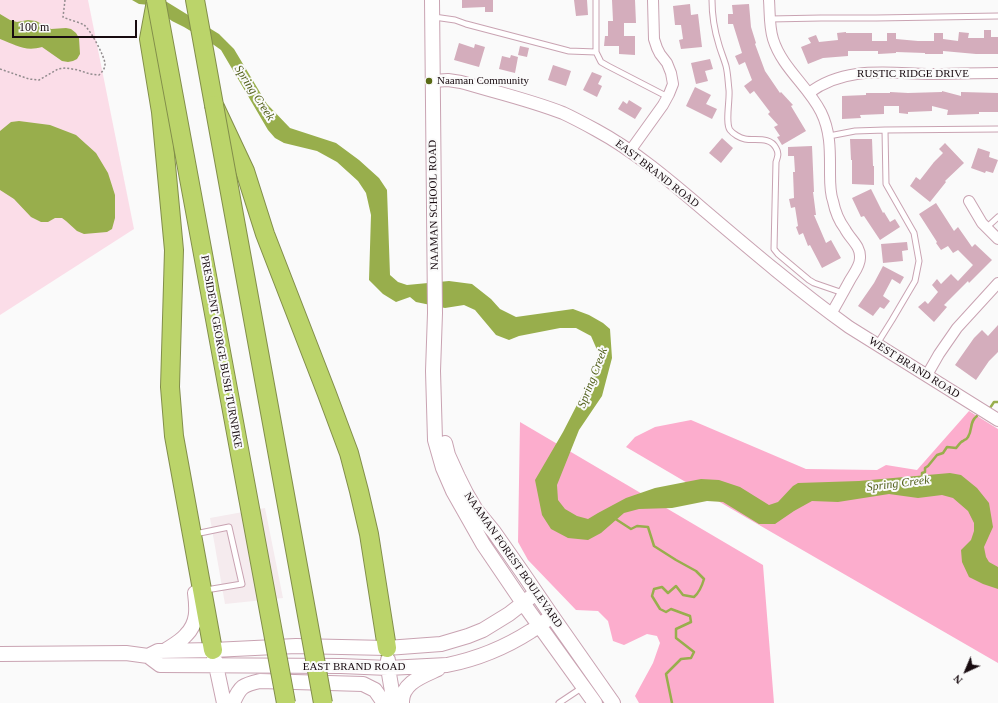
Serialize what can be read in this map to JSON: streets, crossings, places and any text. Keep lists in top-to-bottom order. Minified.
{"streets":{"highway":["PRESIDENT GEORGE BUSH TURNPIKE"],"main road":["EAST BRAND ROAD","NAAMAN SCHOOL ROAD","NAAMAN FOREST BOULEVARD"],"street":["RUSTIC RIDGE DRIVE","WEST BRAND ROAD"]},"crossings":[["EAST BRAND ROAD","NAAMAN SCHOOL ROAD"],["EAST BRAND ROAD","WEST BRAND ROAD"],["EAST BRAND ROAD","NAAMAN FOREST BOULEVARD"],["NAAMAN SCHOOL ROAD","NAAMAN FOREST BOULEVARD"]],"water":["Spring Creek"],"places":["Naaman Community"],"scale_bar":"100 m","north":"bottom left"}
